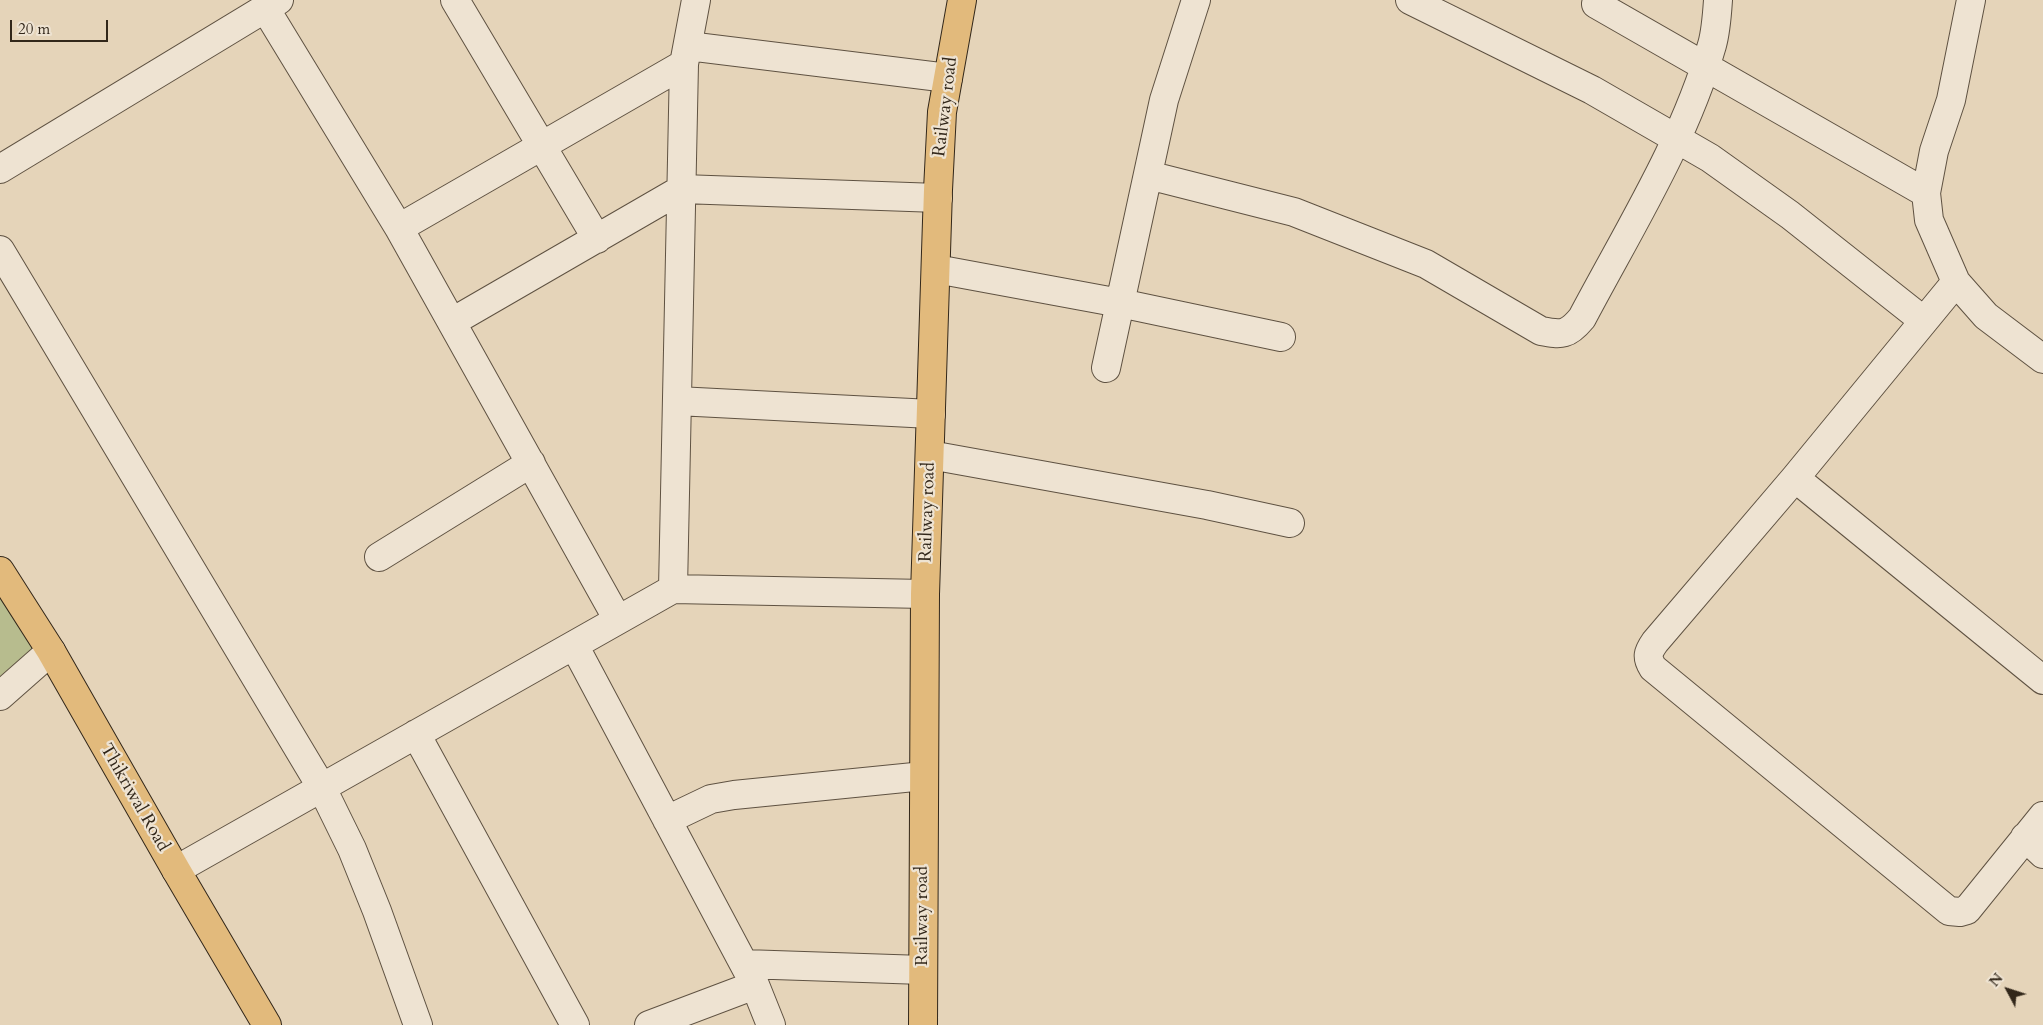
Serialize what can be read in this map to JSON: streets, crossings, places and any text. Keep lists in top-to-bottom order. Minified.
{"streets":{"main road":["Railway road","Thikriwal Road"]},"scale_bar":"20 m","north":"top left"}
